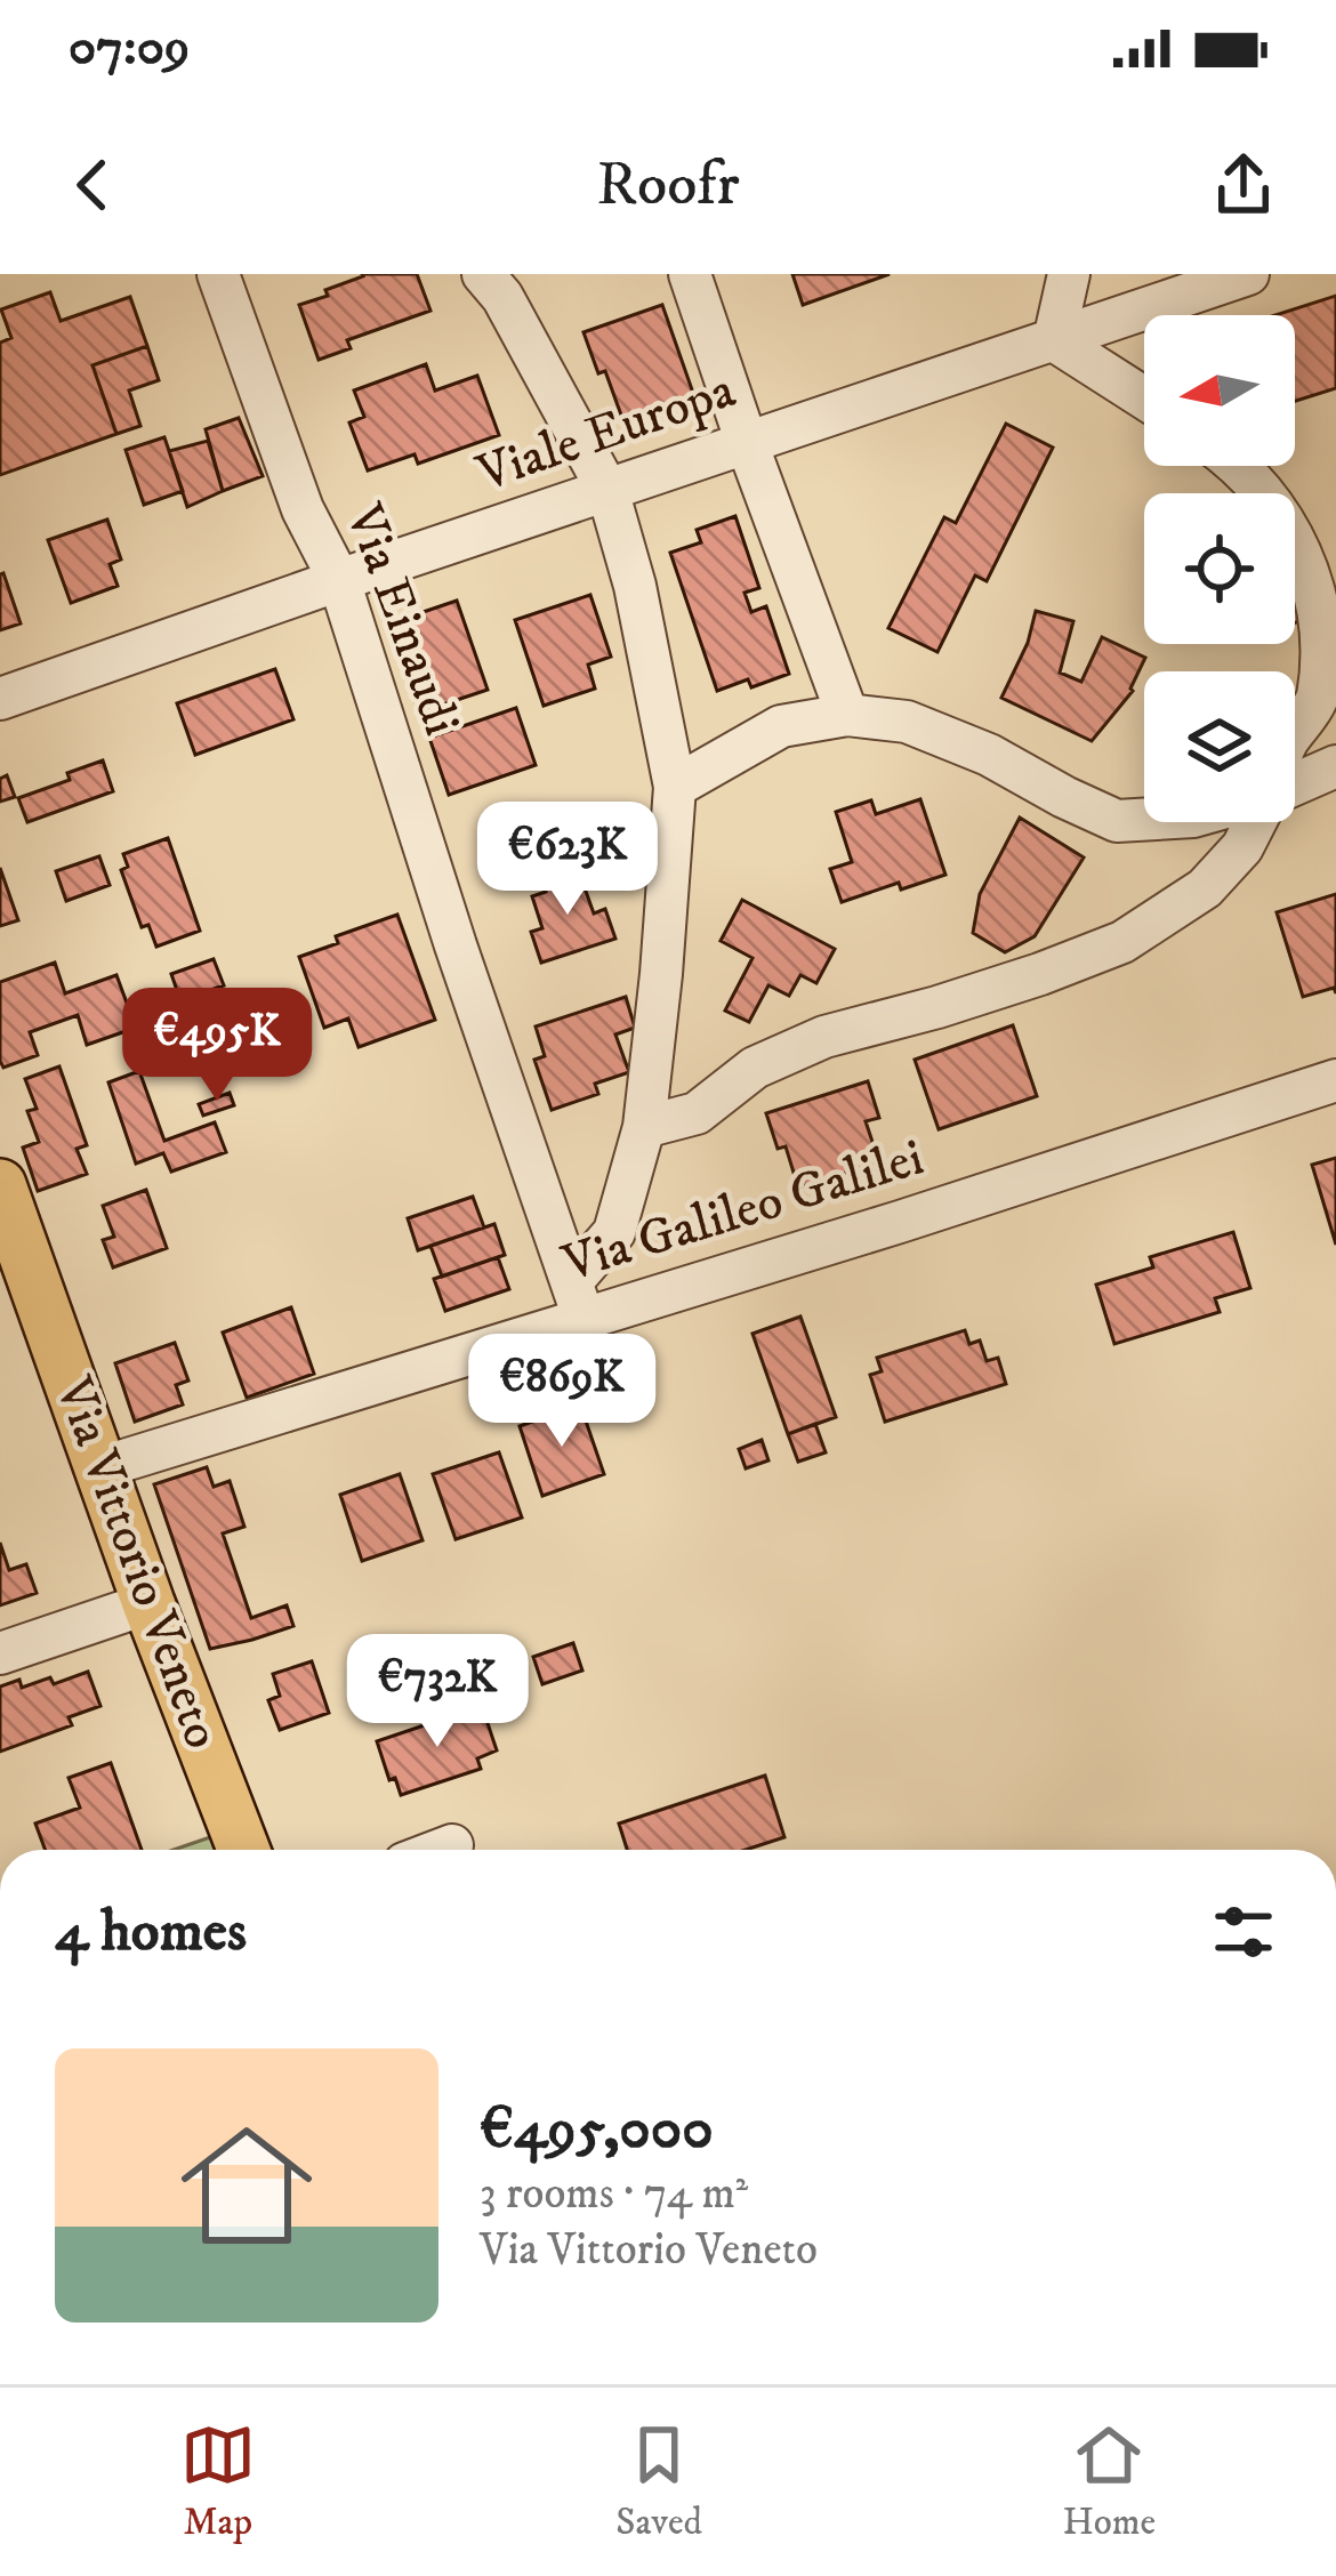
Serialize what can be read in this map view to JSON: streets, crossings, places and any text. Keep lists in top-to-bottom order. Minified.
{"streets":{"main road":["Via Vittorio Veneto"],"street":["Viale Europa","Via Einaudi","Via Galileo Galilei"]},"crossings":[["Viale Europa","Via Einaudi"],["Via Einaudi","Via Galileo Galilei"],["Via Galileo Galilei","Via Vittorio Veneto"]],"north":"left","page":{"status":"07:09","header":"Roofr","price":["€623K","€495K","€869K","€732K"],"heading":"4 homes","list":[{"name":"€495,000","note":"3 rooms · 74 m² · Via Vittorio Veneto"}],"tabs":["Map","Saved","Home"]}}
